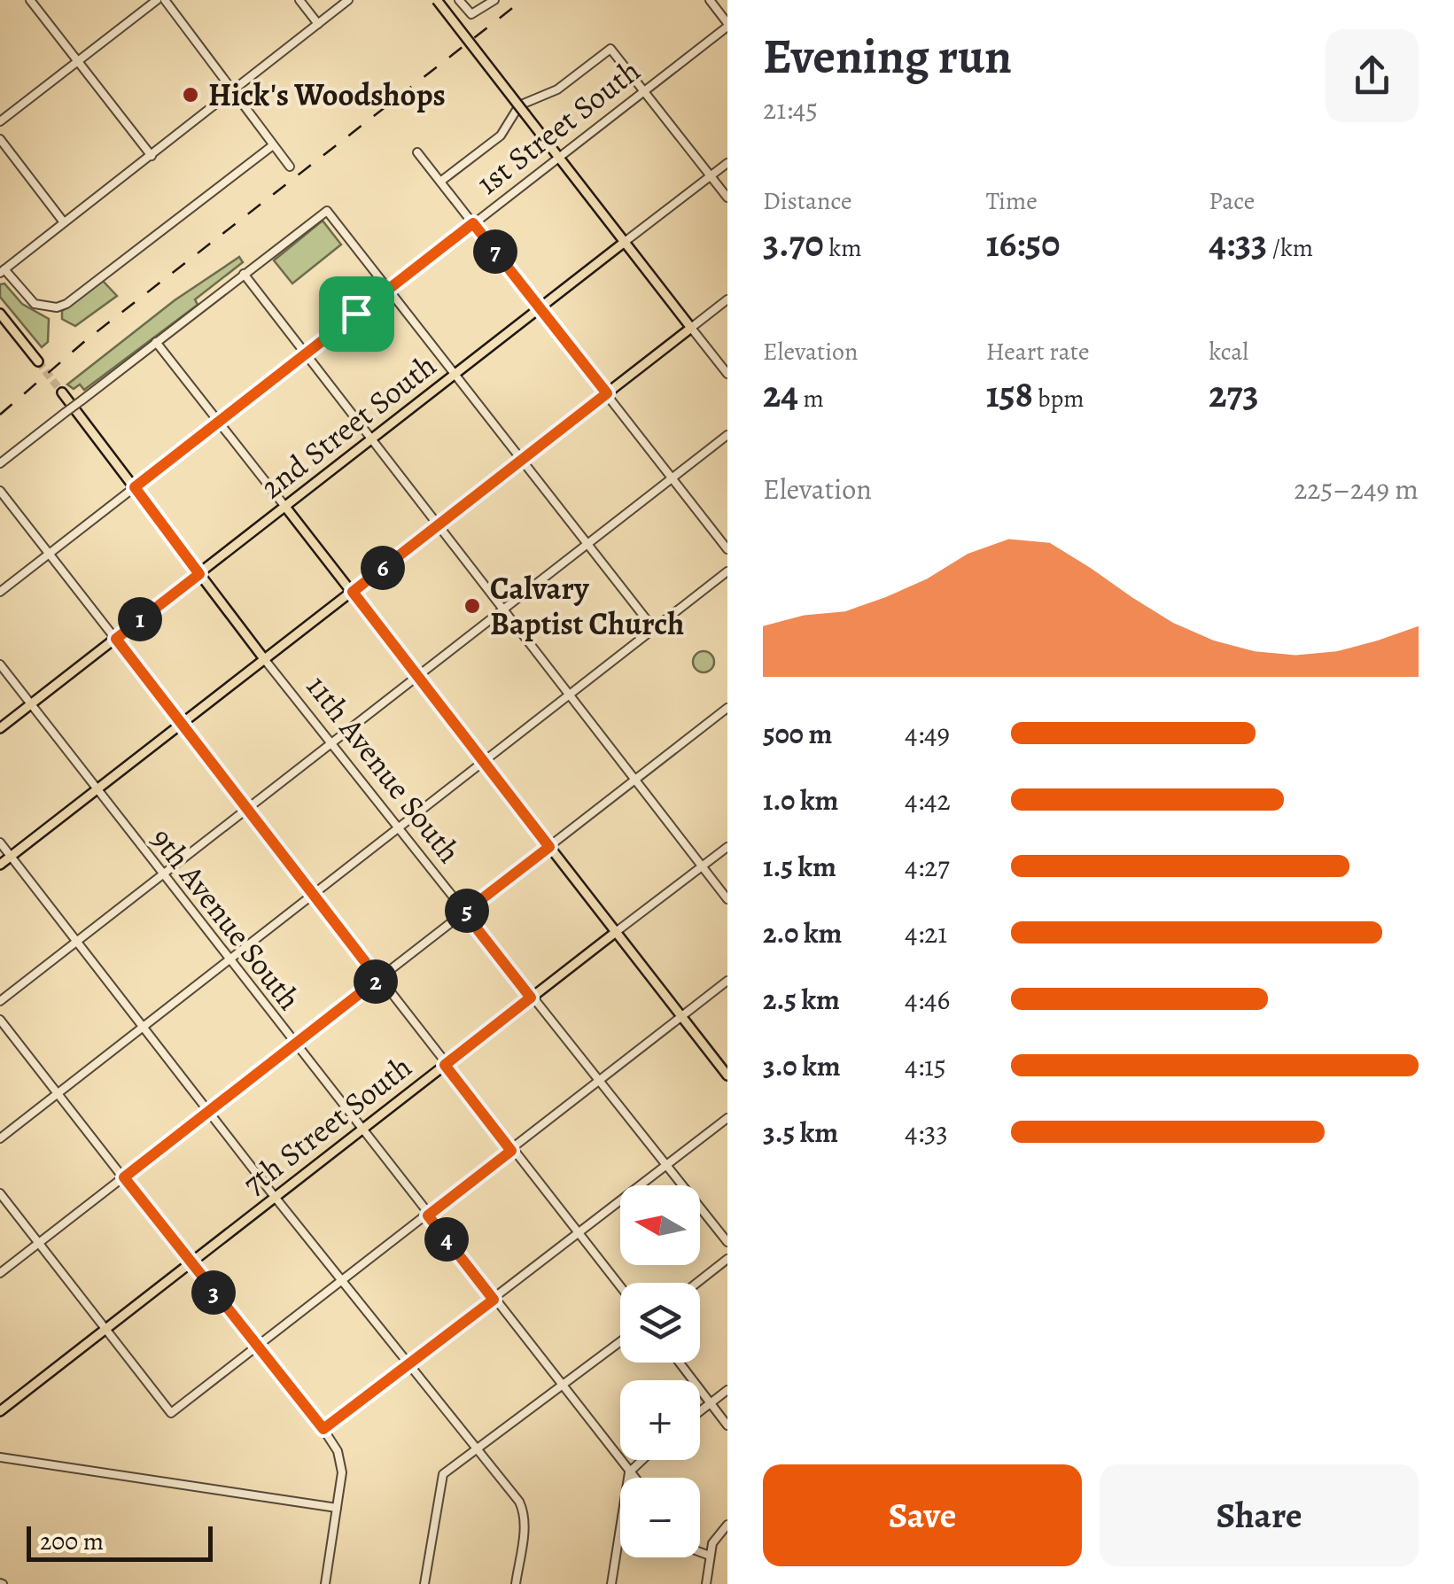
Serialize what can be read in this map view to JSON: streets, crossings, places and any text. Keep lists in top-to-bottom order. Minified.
{"streets":{"main road":["2nd Street South","7th Street South"],"street":["1st Street South","11th Avenue South","9th Avenue South"]},"crossings":[["2nd Street South","9th Avenue South"],["11th Avenue South","7th Street South"],["9th Avenue South","7th Street South"]],"places":["Hick's Woodshops","Calvary Baptist Church"],"scale_bar":"200 m","north":"left","page":{"heading":["Evening run","21:45"],"stats":[["Distance","3.70 km"],["Time","16:50"],["Pace","4:33 /km"],["Elevation","24 m"],["Heart rate","158 bpm"],["kcal","273"]],"pins":["7","6","1","5","2","4","3"],"chart":["Elevation","225–249 m"],"list":[{"name":"500 m","note":"4:49"},{"name":"1.0 km","note":"4:42"},{"name":"1.5 km","note":"4:27"},{"name":"2.0 km","note":"4:21"},{"name":"2.5 km","note":"4:46"},{"name":"3.0 km","note":"4:15"},{"name":"3.5 km","note":"4:33"}],"map_buttons":["+","−"],"buttons":["Save","Share"],"scale":"200 m"}}
